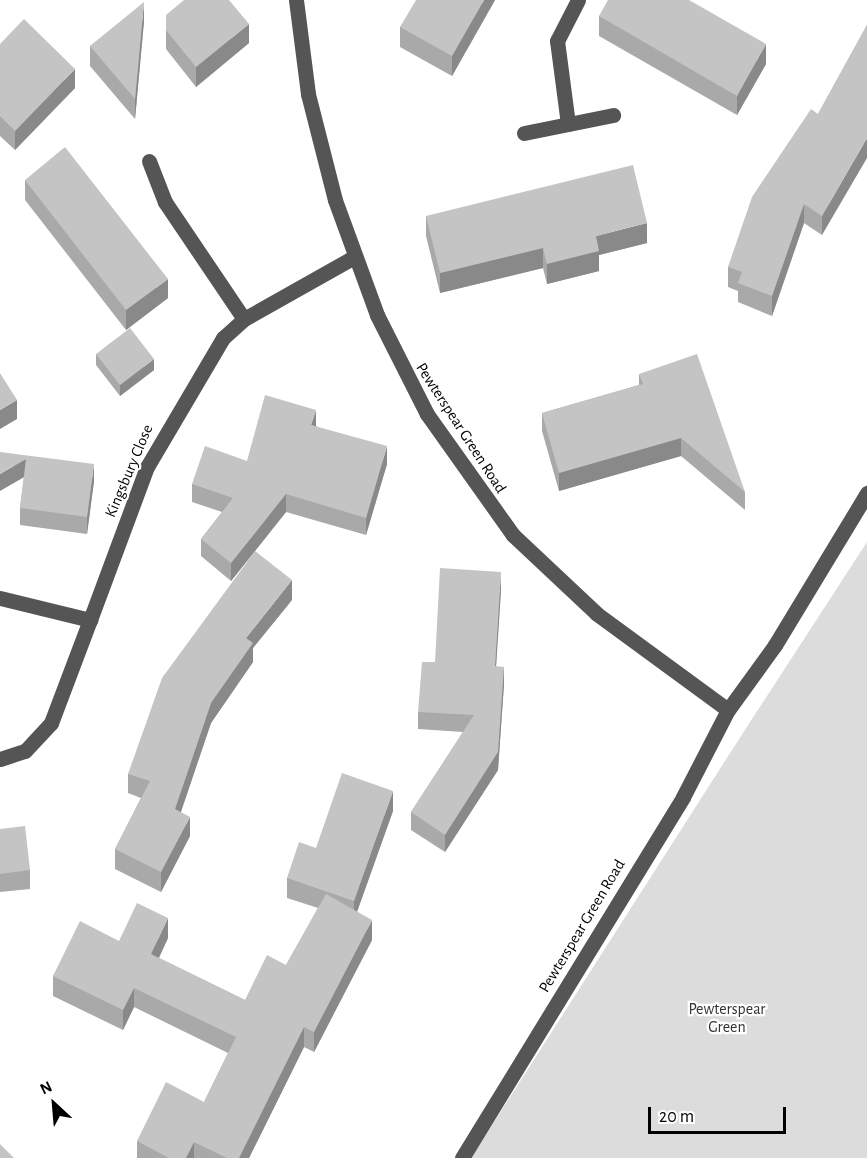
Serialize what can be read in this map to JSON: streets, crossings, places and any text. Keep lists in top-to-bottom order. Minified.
{"streets":{"street":["Pewterspear Green Road","Kingsbury Close"]},"crossings":[["Pewterspear Green Road","Kingsbury Close"]],"parks":["Pewterspear Green"],"scale_bar":"20 m","north":"top left"}
